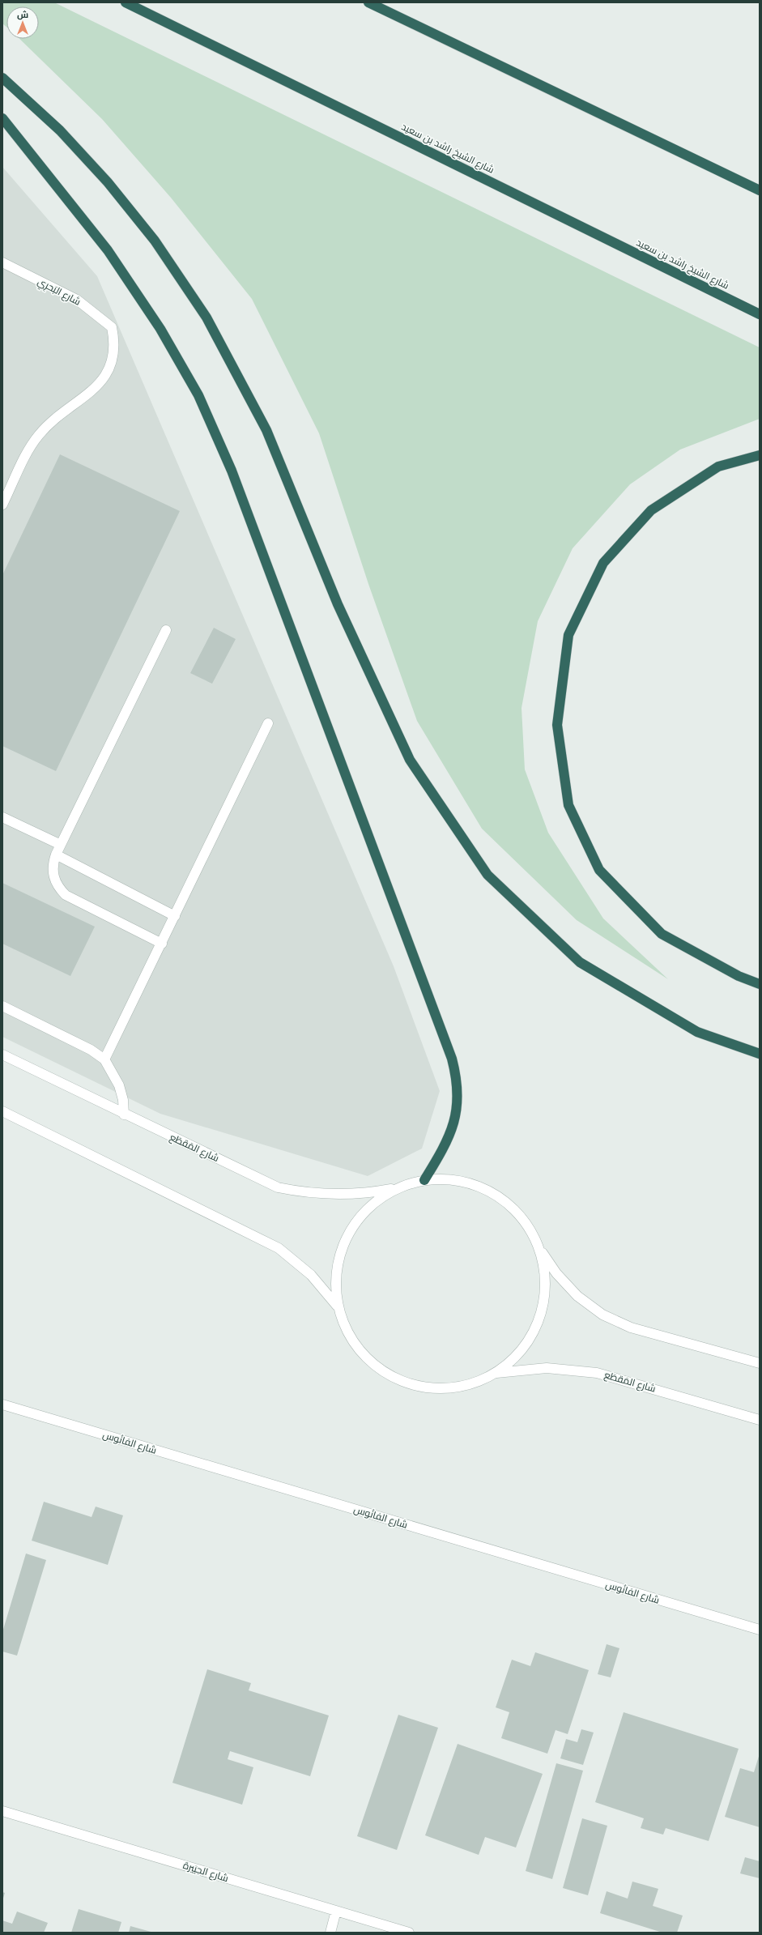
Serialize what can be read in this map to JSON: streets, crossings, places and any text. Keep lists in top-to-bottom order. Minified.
{"streets":{"highway":["شارع الشيخ راشد بن سعيد"],"street":["شارع البَحرِي","شارع المَقطَع","شارع الفانُوس","شارع الحِيَيرة"]},"north":"top"}
